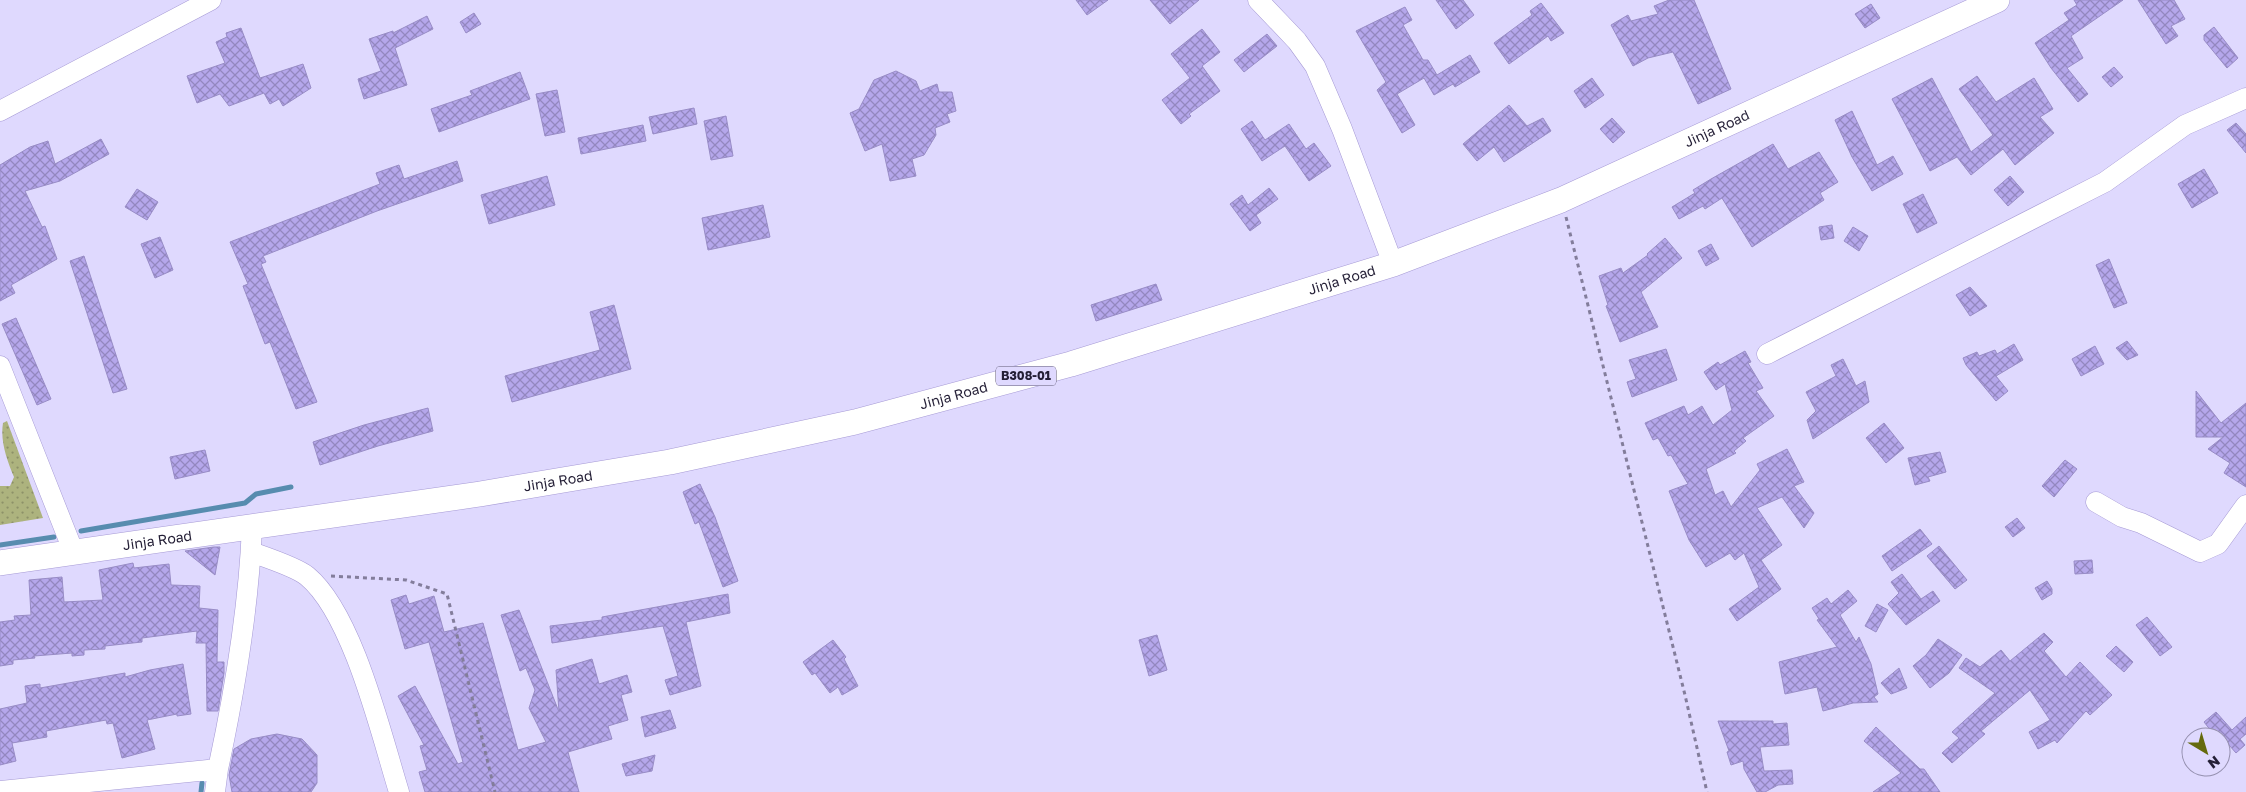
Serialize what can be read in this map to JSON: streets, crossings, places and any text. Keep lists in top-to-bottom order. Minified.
{"streets":{"main road":["Jinja Road","B308-01"]},"north":"bottom right"}
